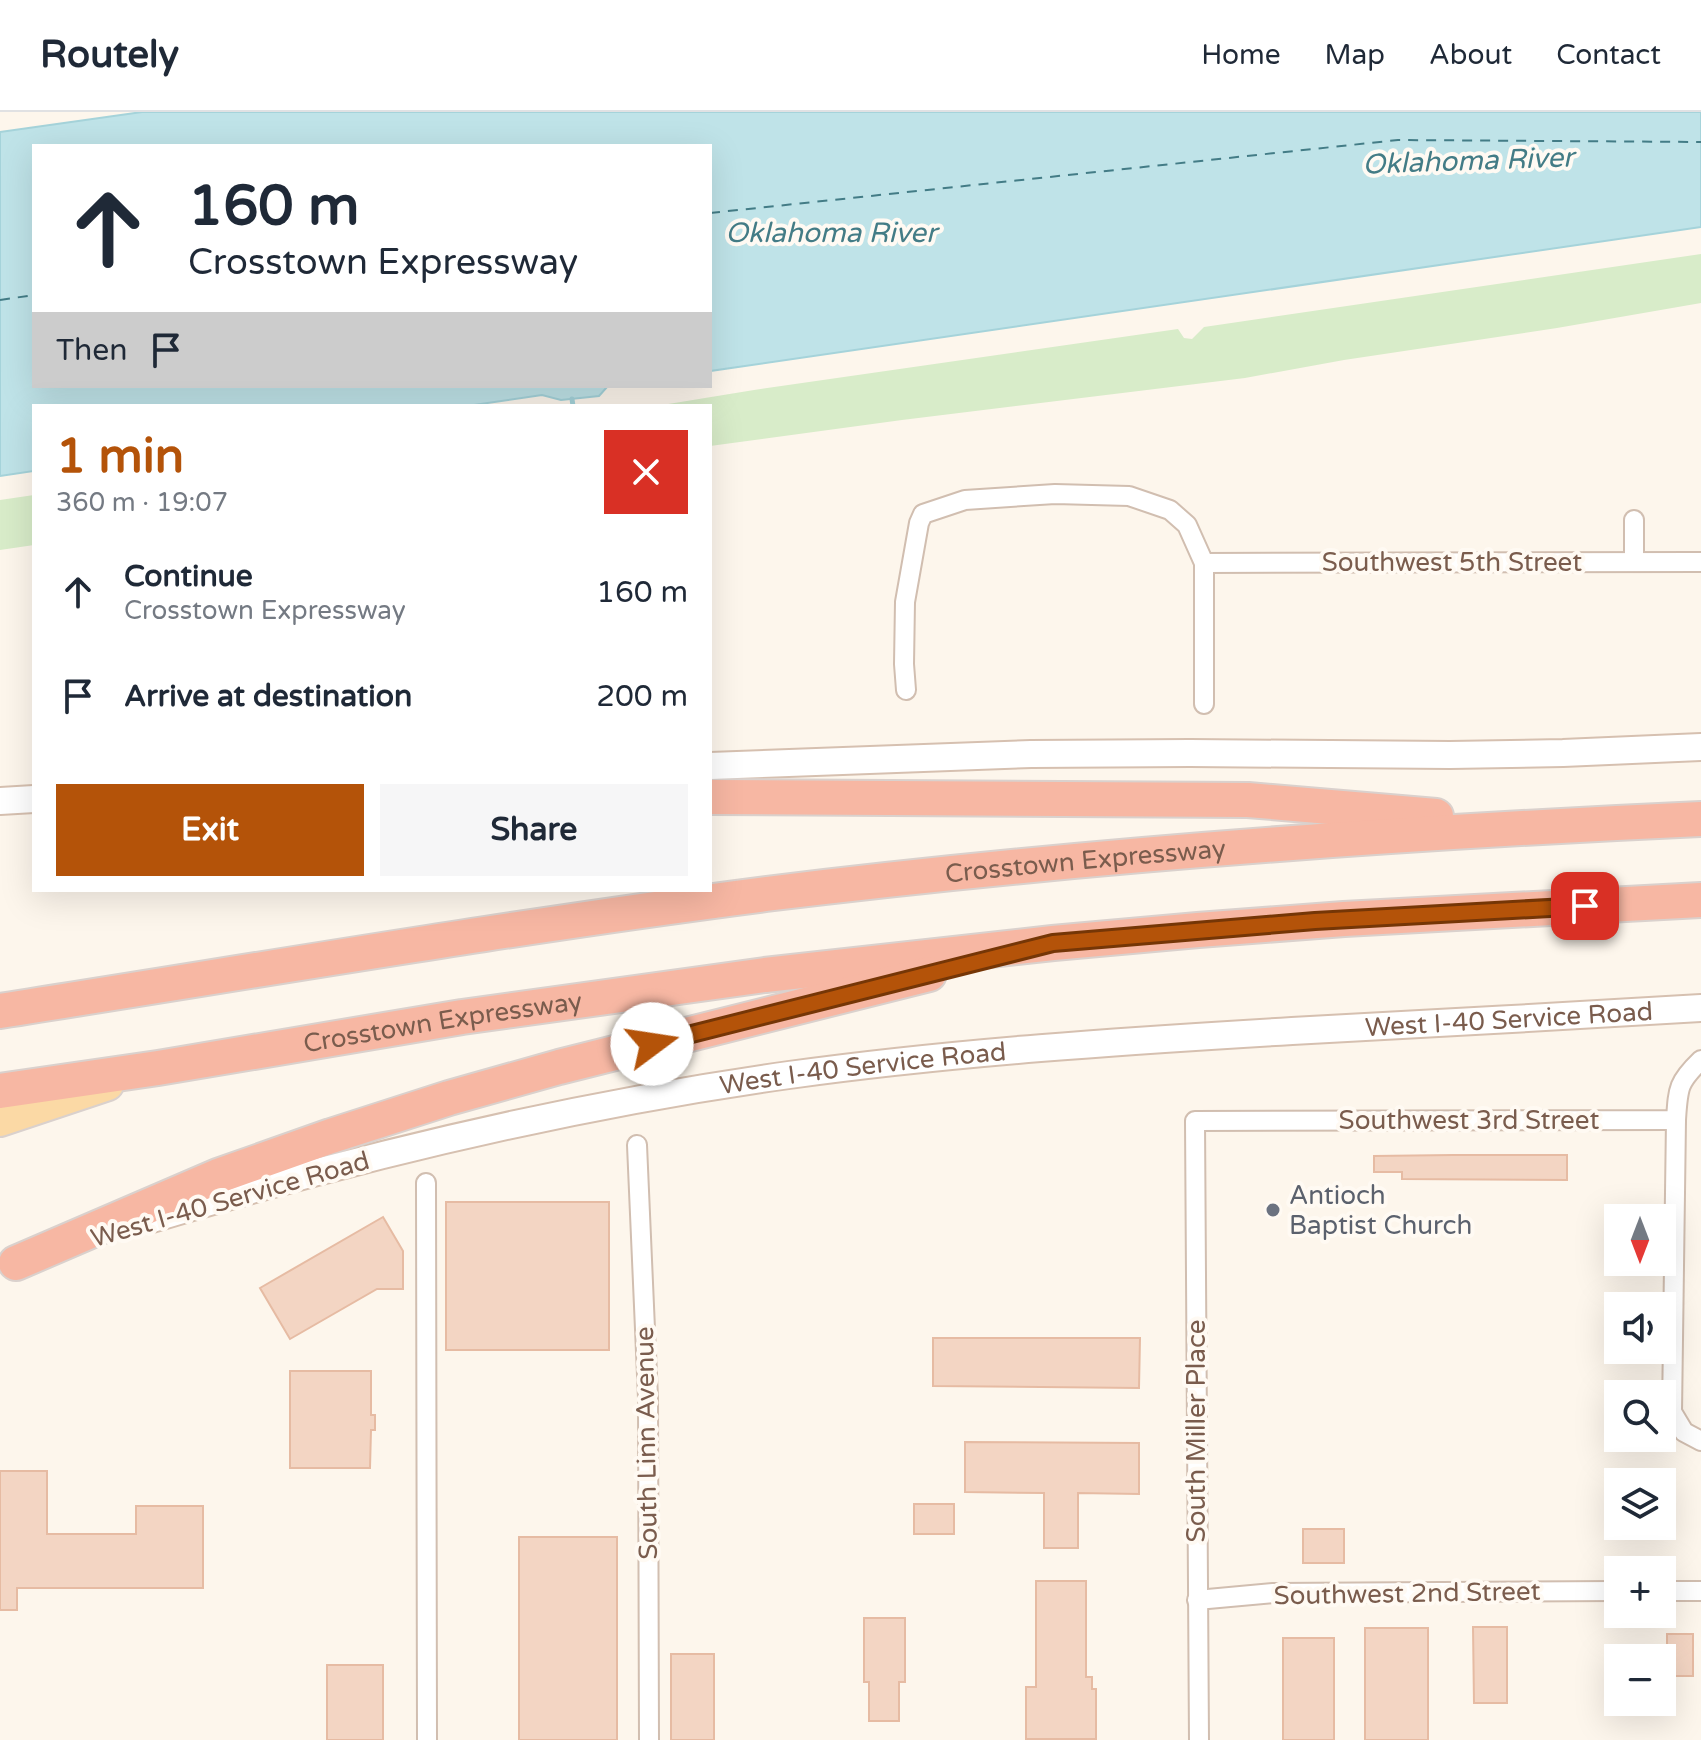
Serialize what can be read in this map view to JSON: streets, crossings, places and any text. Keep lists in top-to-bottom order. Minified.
{"streets":{"highway":["Crosstown Expressway"],"main road":["West I-40 Service Road"],"street":["Southwest 5th Street","Southwest 3rd Street","South Miller Place","South Linn Avenue","Southwest 2nd Street"]},"crossings":[["Southwest 3rd Street","South Miller Place"],["South Miller Place","Southwest 2nd Street"]],"water":["Oklahoma River"],"places":["Antioch Baptist Church"],"north":"bottom","page":{"header":"Routely","nav":["Home","Map","About","Contact"],"turn":["160 m","Crosstown Expressway"],"then":"Then","heading":["1 min","360 m · 19:07"],"list":[{"name":"Continue","note":"Crosstown Expressway","value":"160 m"},{"name":"Arrive at destination","value":"200 m"}],"buttons":["Exit","Share"],"map_buttons":["+","−"]}}
